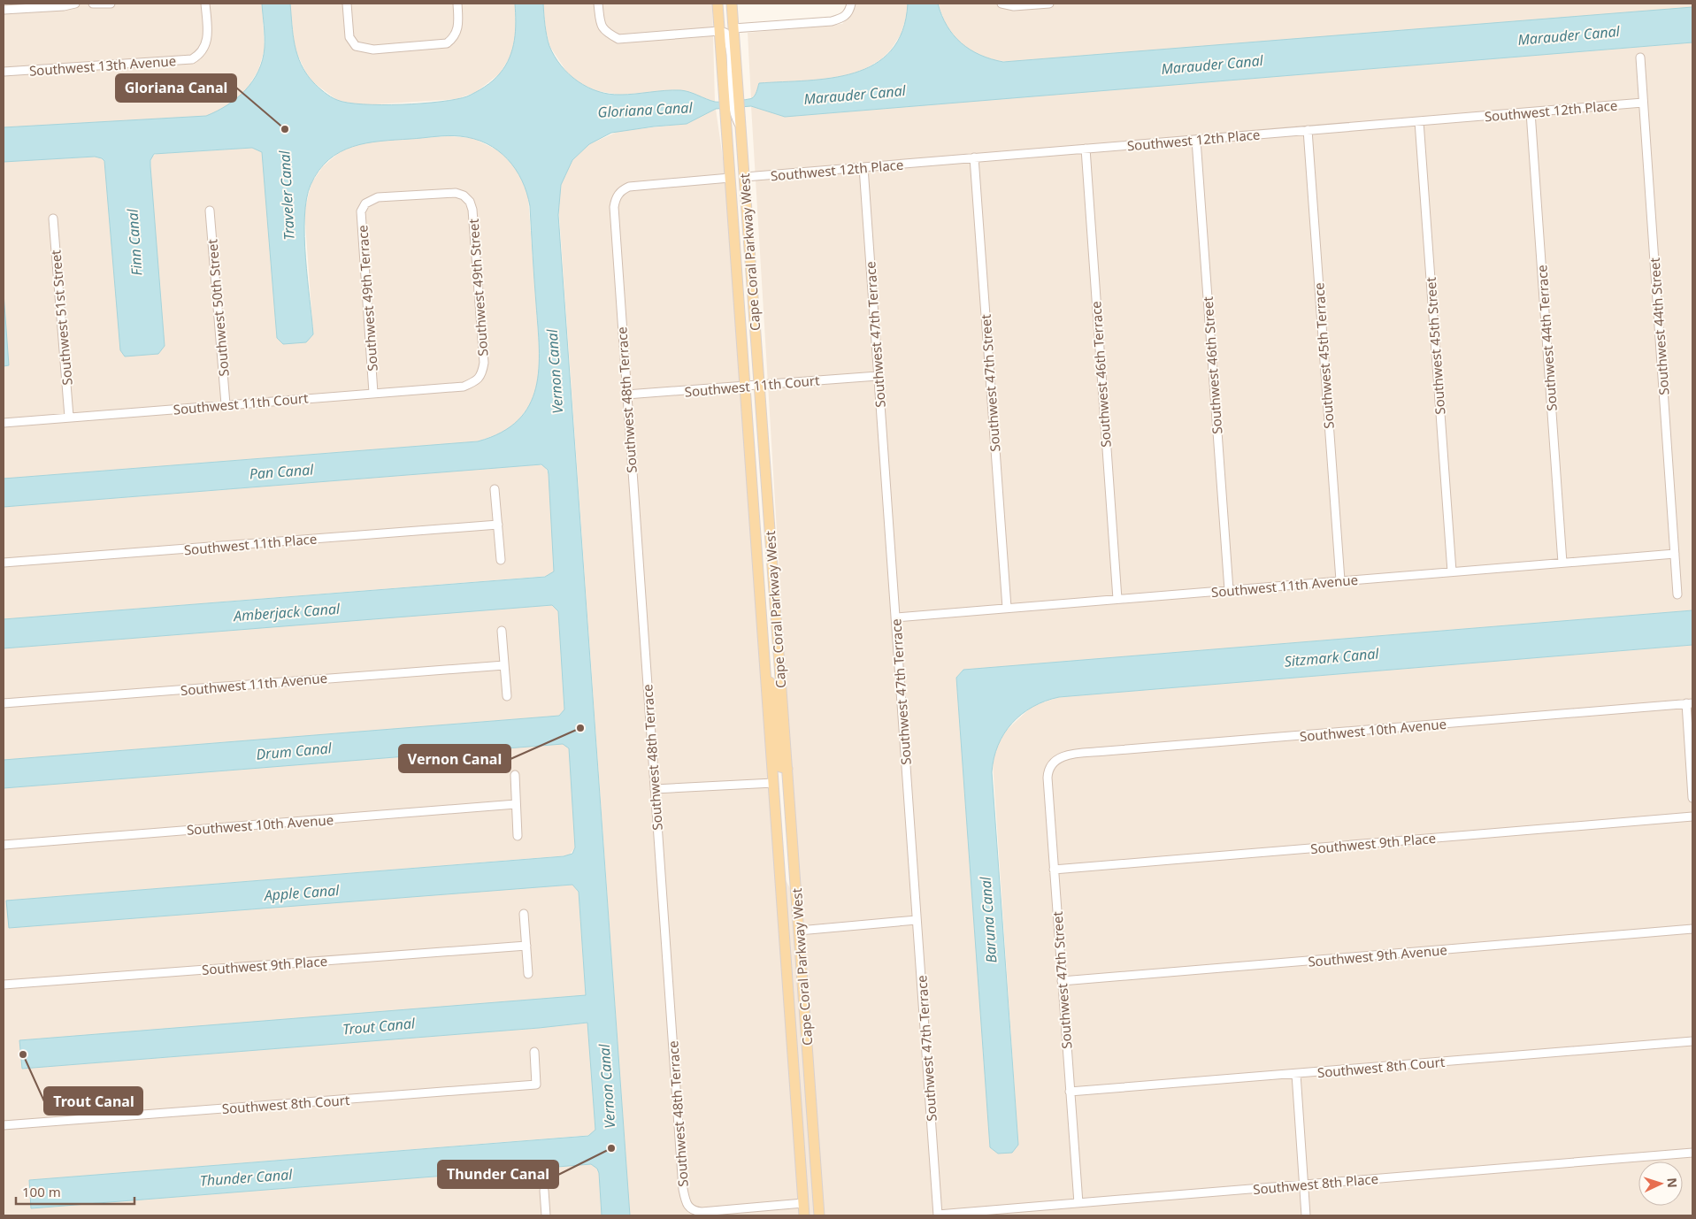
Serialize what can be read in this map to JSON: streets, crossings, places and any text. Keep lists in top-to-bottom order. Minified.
{"streets":{"main road":["Cape Coral Parkway West"],"street":["Southwest 13th Avenue","Southwest 12th Place","Southwest 49th Street","Southwest 49th Terrace","Southwest 50th Street","Southwest 51st Street","Southwest 44th Street","Southwest 47th Terrace","Southwest 44th Terrace","Southwest 45th Street","Southwest 45th Terrace","Southwest 46th Street","Southwest 46th Terrace","Southwest 47th Street","Southwest 11th Court","Southwest 48th Terrace","Southwest 11th Place","Southwest 11th Avenue","Southwest 10th Avenue","Southwest 9th Place","Southwest 9th Avenue","Southwest 8th Court","Southwest 8th Place"]},"crossings":[["Southwest 12th Place","Cape Coral Parkway West"],["Southwest 12th Place","Southwest 44th Street"],["Southwest 12th Place","Southwest 47th Terrace"],["Southwest 12th Place","Southwest 44th Terrace"],["Southwest 12th Place","Southwest 45th Street"],["Southwest 12th Place","Southwest 45th Terrace"],["Southwest 12th Place","Southwest 46th Street"],["Southwest 12th Place","Southwest 46th Terrace"],["Southwest 12th Place","Southwest 47th Street"],["Cape Coral Parkway West","Southwest 11th Court"],["Cape Coral Parkway West","Southwest 48th Terrace"],["Southwest 49th Street","Southwest 49th Terrace"],["Southwest 49th Street","Southwest 11th Court"],["Southwest 49th Terrace","Southwest 11th Court"],["Southwest 50th Street","Southwest 11th Court"],["Southwest 51st Street","Southwest 11th Court"],["Southwest 44th Street","Southwest 11th Avenue"],["Southwest 47th Terrace","Southwest 11th Court"],["Southwest 47th Terrace","Southwest 11th Avenue"],["Southwest 47th Terrace","Southwest 8th Place"],["Southwest 44th Terrace","Southwest 11th Avenue"],["Southwest 45th Street","Southwest 11th Avenue"],["Southwest 45th Terrace","Southwest 11th Avenue"],["Southwest 46th Street","Southwest 11th Avenue"],["Southwest 46th Terrace","Southwest 11th Avenue"],["Southwest 47th Street","Southwest 11th Avenue"],["Southwest 47th Street","Southwest 10th Avenue"],["Southwest 47th Street","Southwest 9th Place"],["Southwest 47th Street","Southwest 9th Avenue"],["Southwest 47th Street","Southwest 8th Court"],["Southwest 47th Street","Southwest 8th Place"],["Southwest 11th Court","Southwest 48th Terrace"]],"water":["Marauder Canal","Gloriana Canal","Traveler Canal","Finn Canal","Vernon Canal","Pan Canal","Amberjack Canal","Sitzmark Canal","Drum Canal","Apple Canal","Baruna Canal","Trout Canal","Thunder Canal"],"places":["Gloriana Canal","Vernon Canal","Trout Canal","Thunder Canal"],"scale_bar":"100 m","north":"right"}
